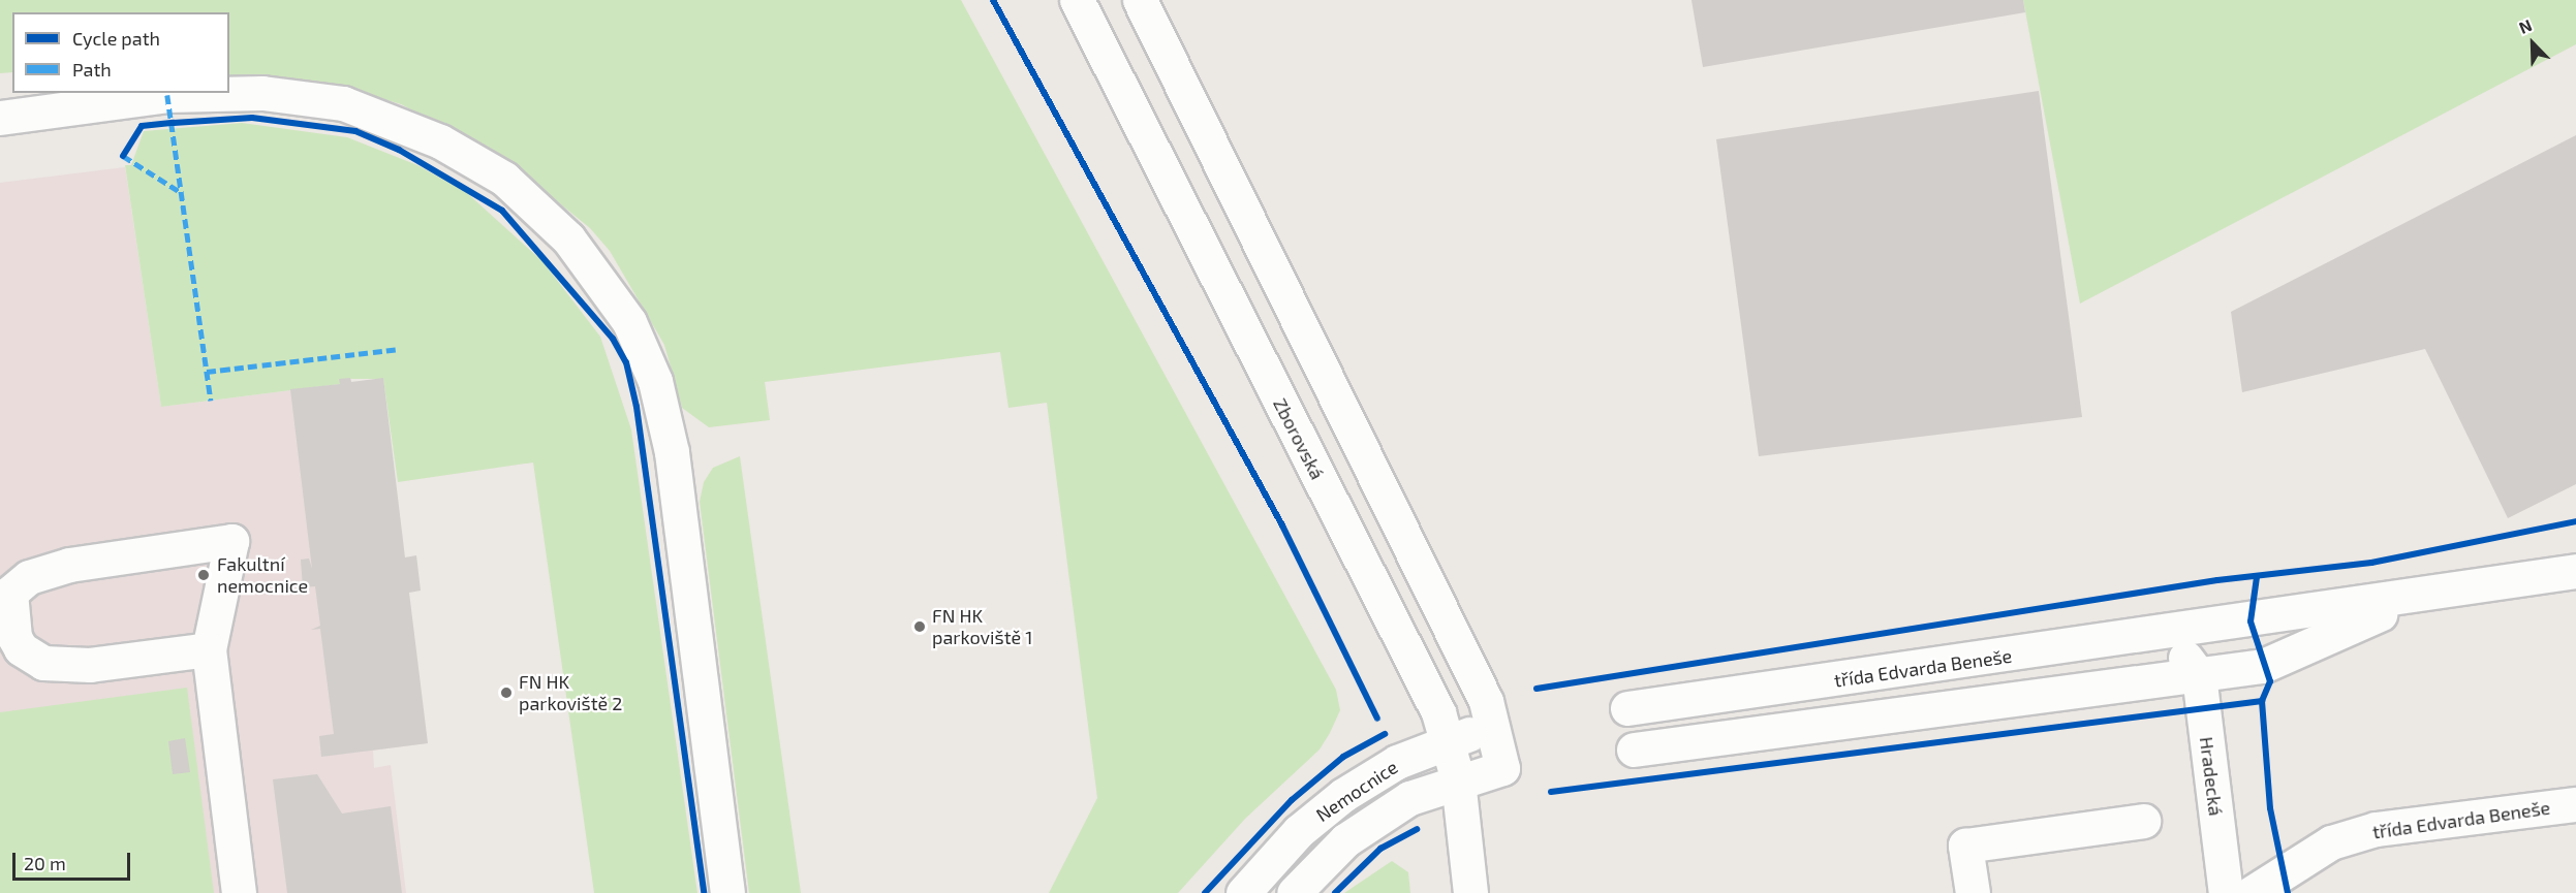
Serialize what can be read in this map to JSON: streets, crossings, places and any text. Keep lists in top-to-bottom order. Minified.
{"streets":{"street":["Zborovská","třída Edvarda Beneše","Hradecká","Nemocnice"]},"crossings":[["Zborovská","Nemocnice"],["třída Edvarda Beneše","Hradecká"]],"places":["Fakultní nemocnice","FN HK parkoviště 1","FN HK parkoviště 2"],"legend":["Cycle path","Path"],"scale_bar":"20 m","north":"top left"}
